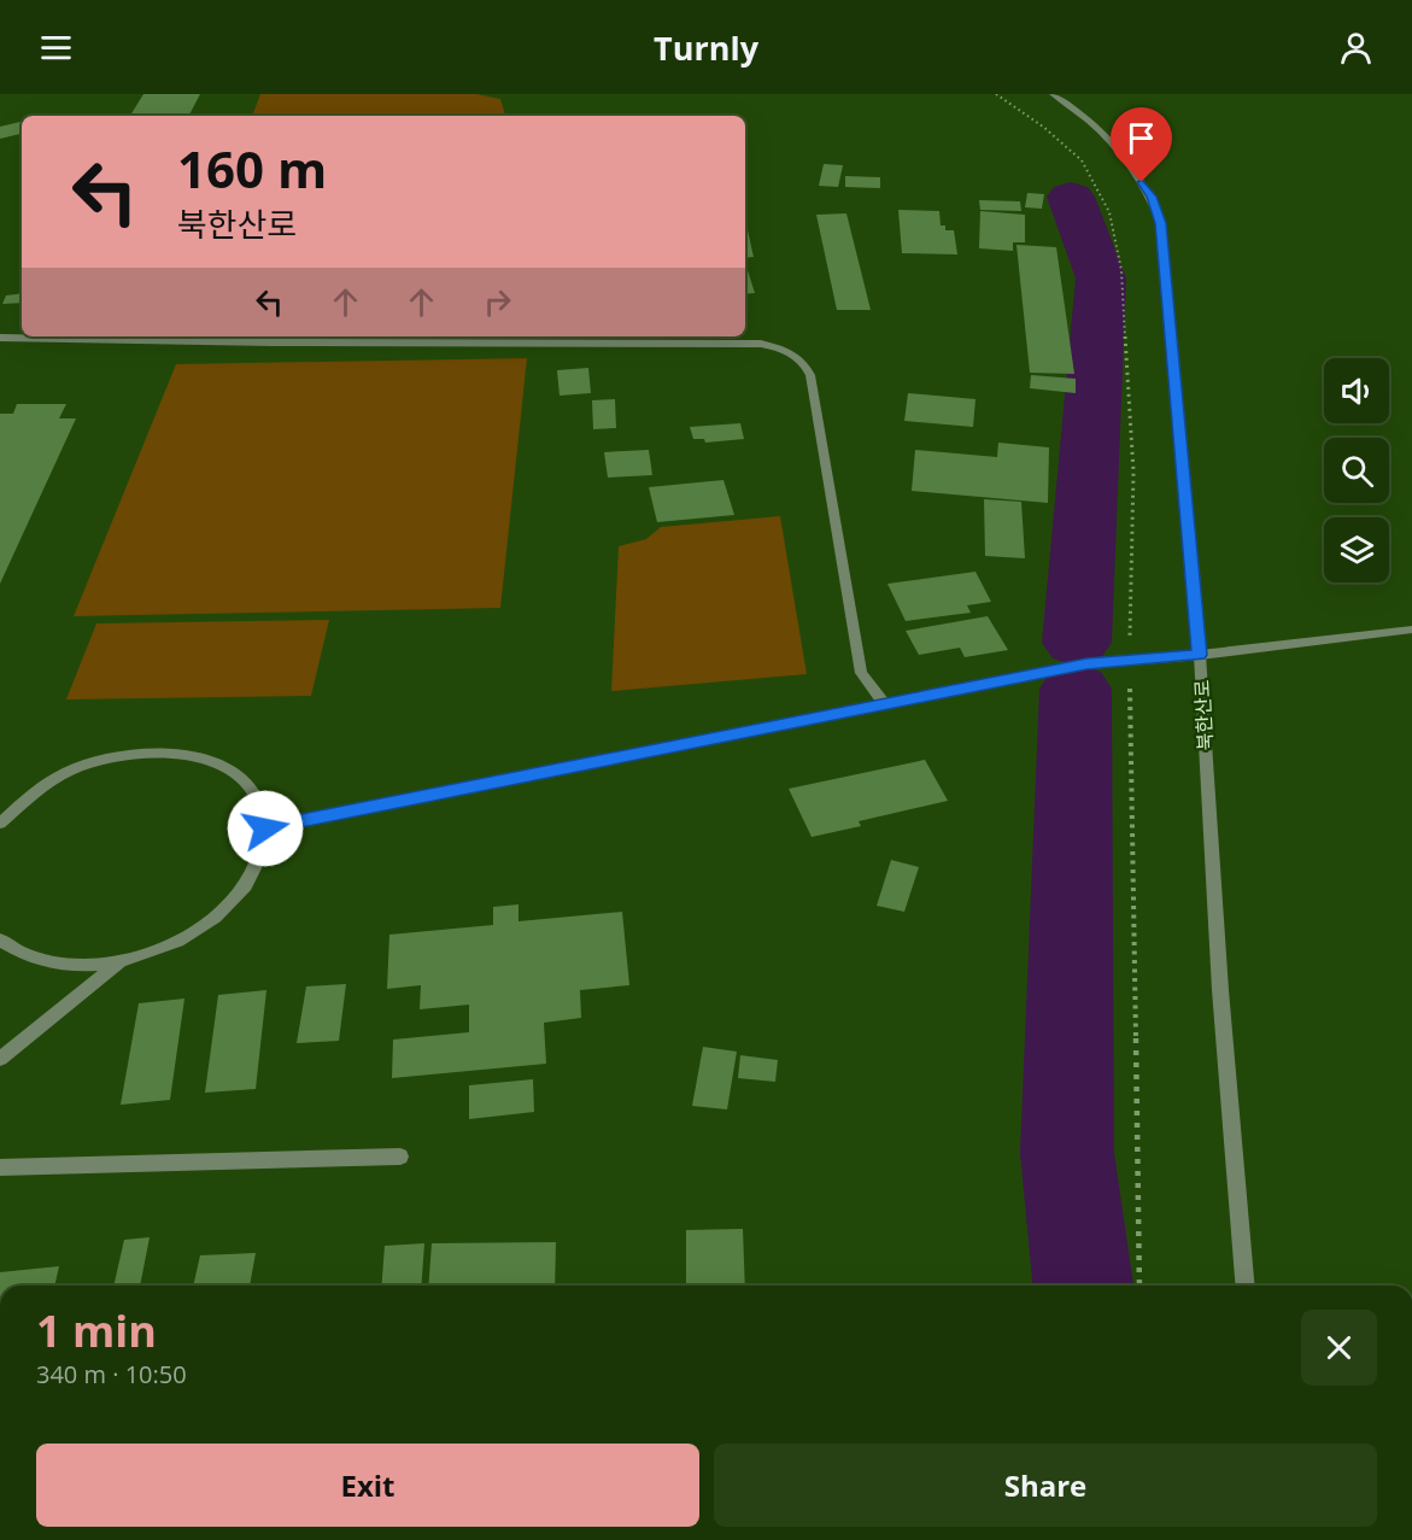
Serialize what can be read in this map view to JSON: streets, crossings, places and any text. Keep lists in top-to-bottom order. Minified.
{"streets":{"street":["북한산로"]},"page":{"header":"Turnly","turn":["160 m","북한산로"],"heading":["1 min","340 m · 10:50"],"buttons":["Exit","Share"]}}
